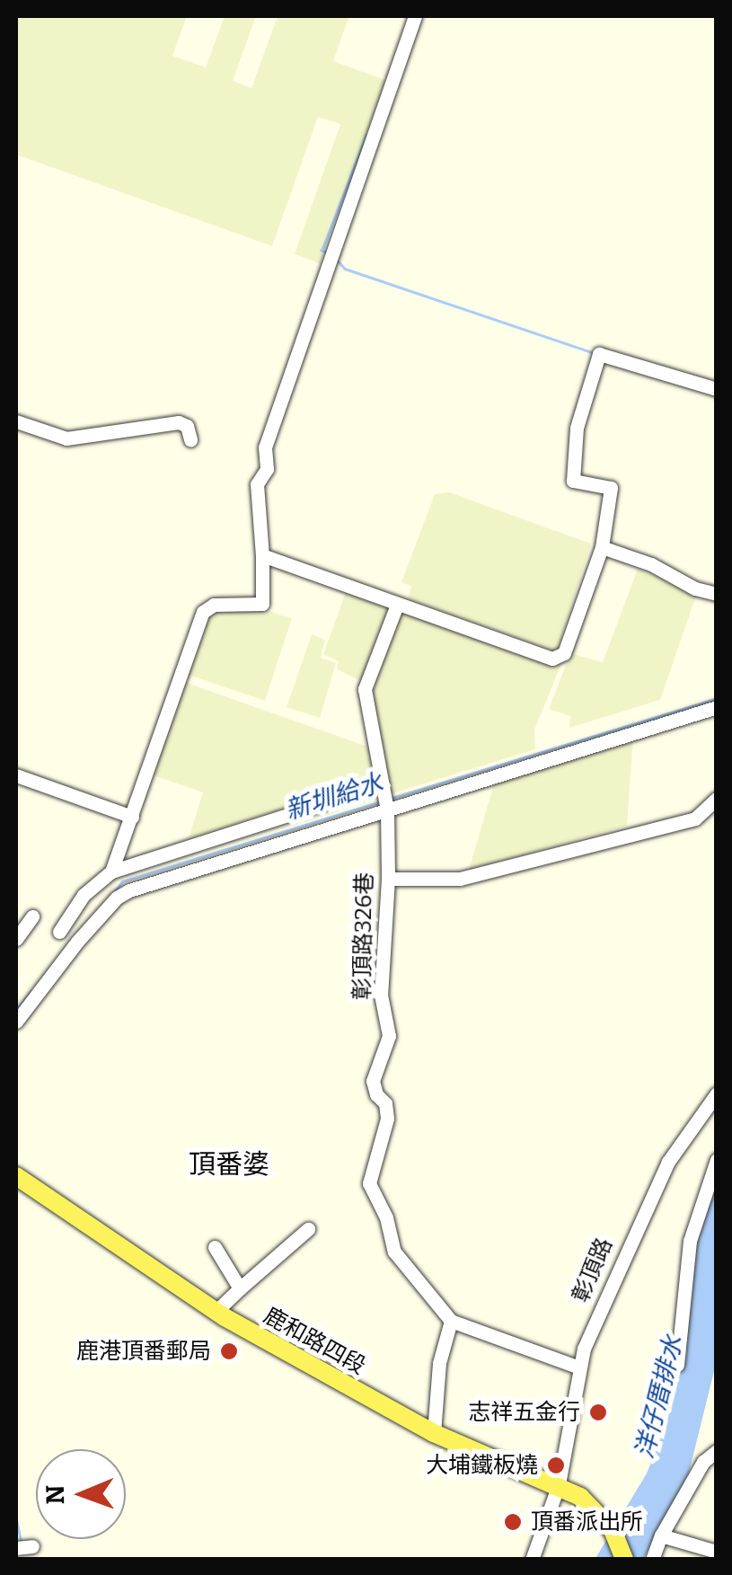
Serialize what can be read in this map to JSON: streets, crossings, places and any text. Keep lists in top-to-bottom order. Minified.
{"streets":{"main road":["鹿和路四段"],"street":["彰頂路326巷","彰頂路"]},"crossings":[["彰頂路","鹿和路四段"]],"districts":["頂番婆"],"water":["新圳給水","洋仔厝排水"],"places":["鹿港頂番郵局","志祥五金行","大埔鐵板燒","頂番派出所"],"north":"left"}
